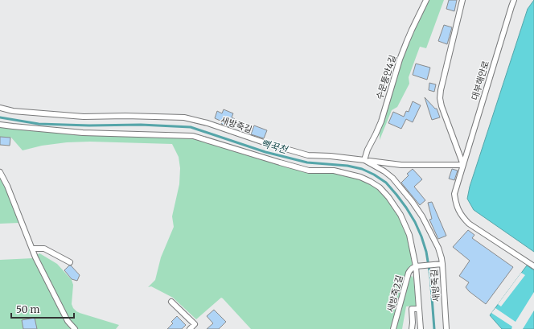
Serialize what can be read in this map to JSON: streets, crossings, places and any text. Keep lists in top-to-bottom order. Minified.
{"streets":{"lane":["수문통안4길","대부해안로","새방죽길","새방죽2길"]},"crossings":[["수문통안4길","새방죽길"],["새방죽길","새방죽2길"]],"water":["뻑꾹천"],"scale_bar":"50 m"}
